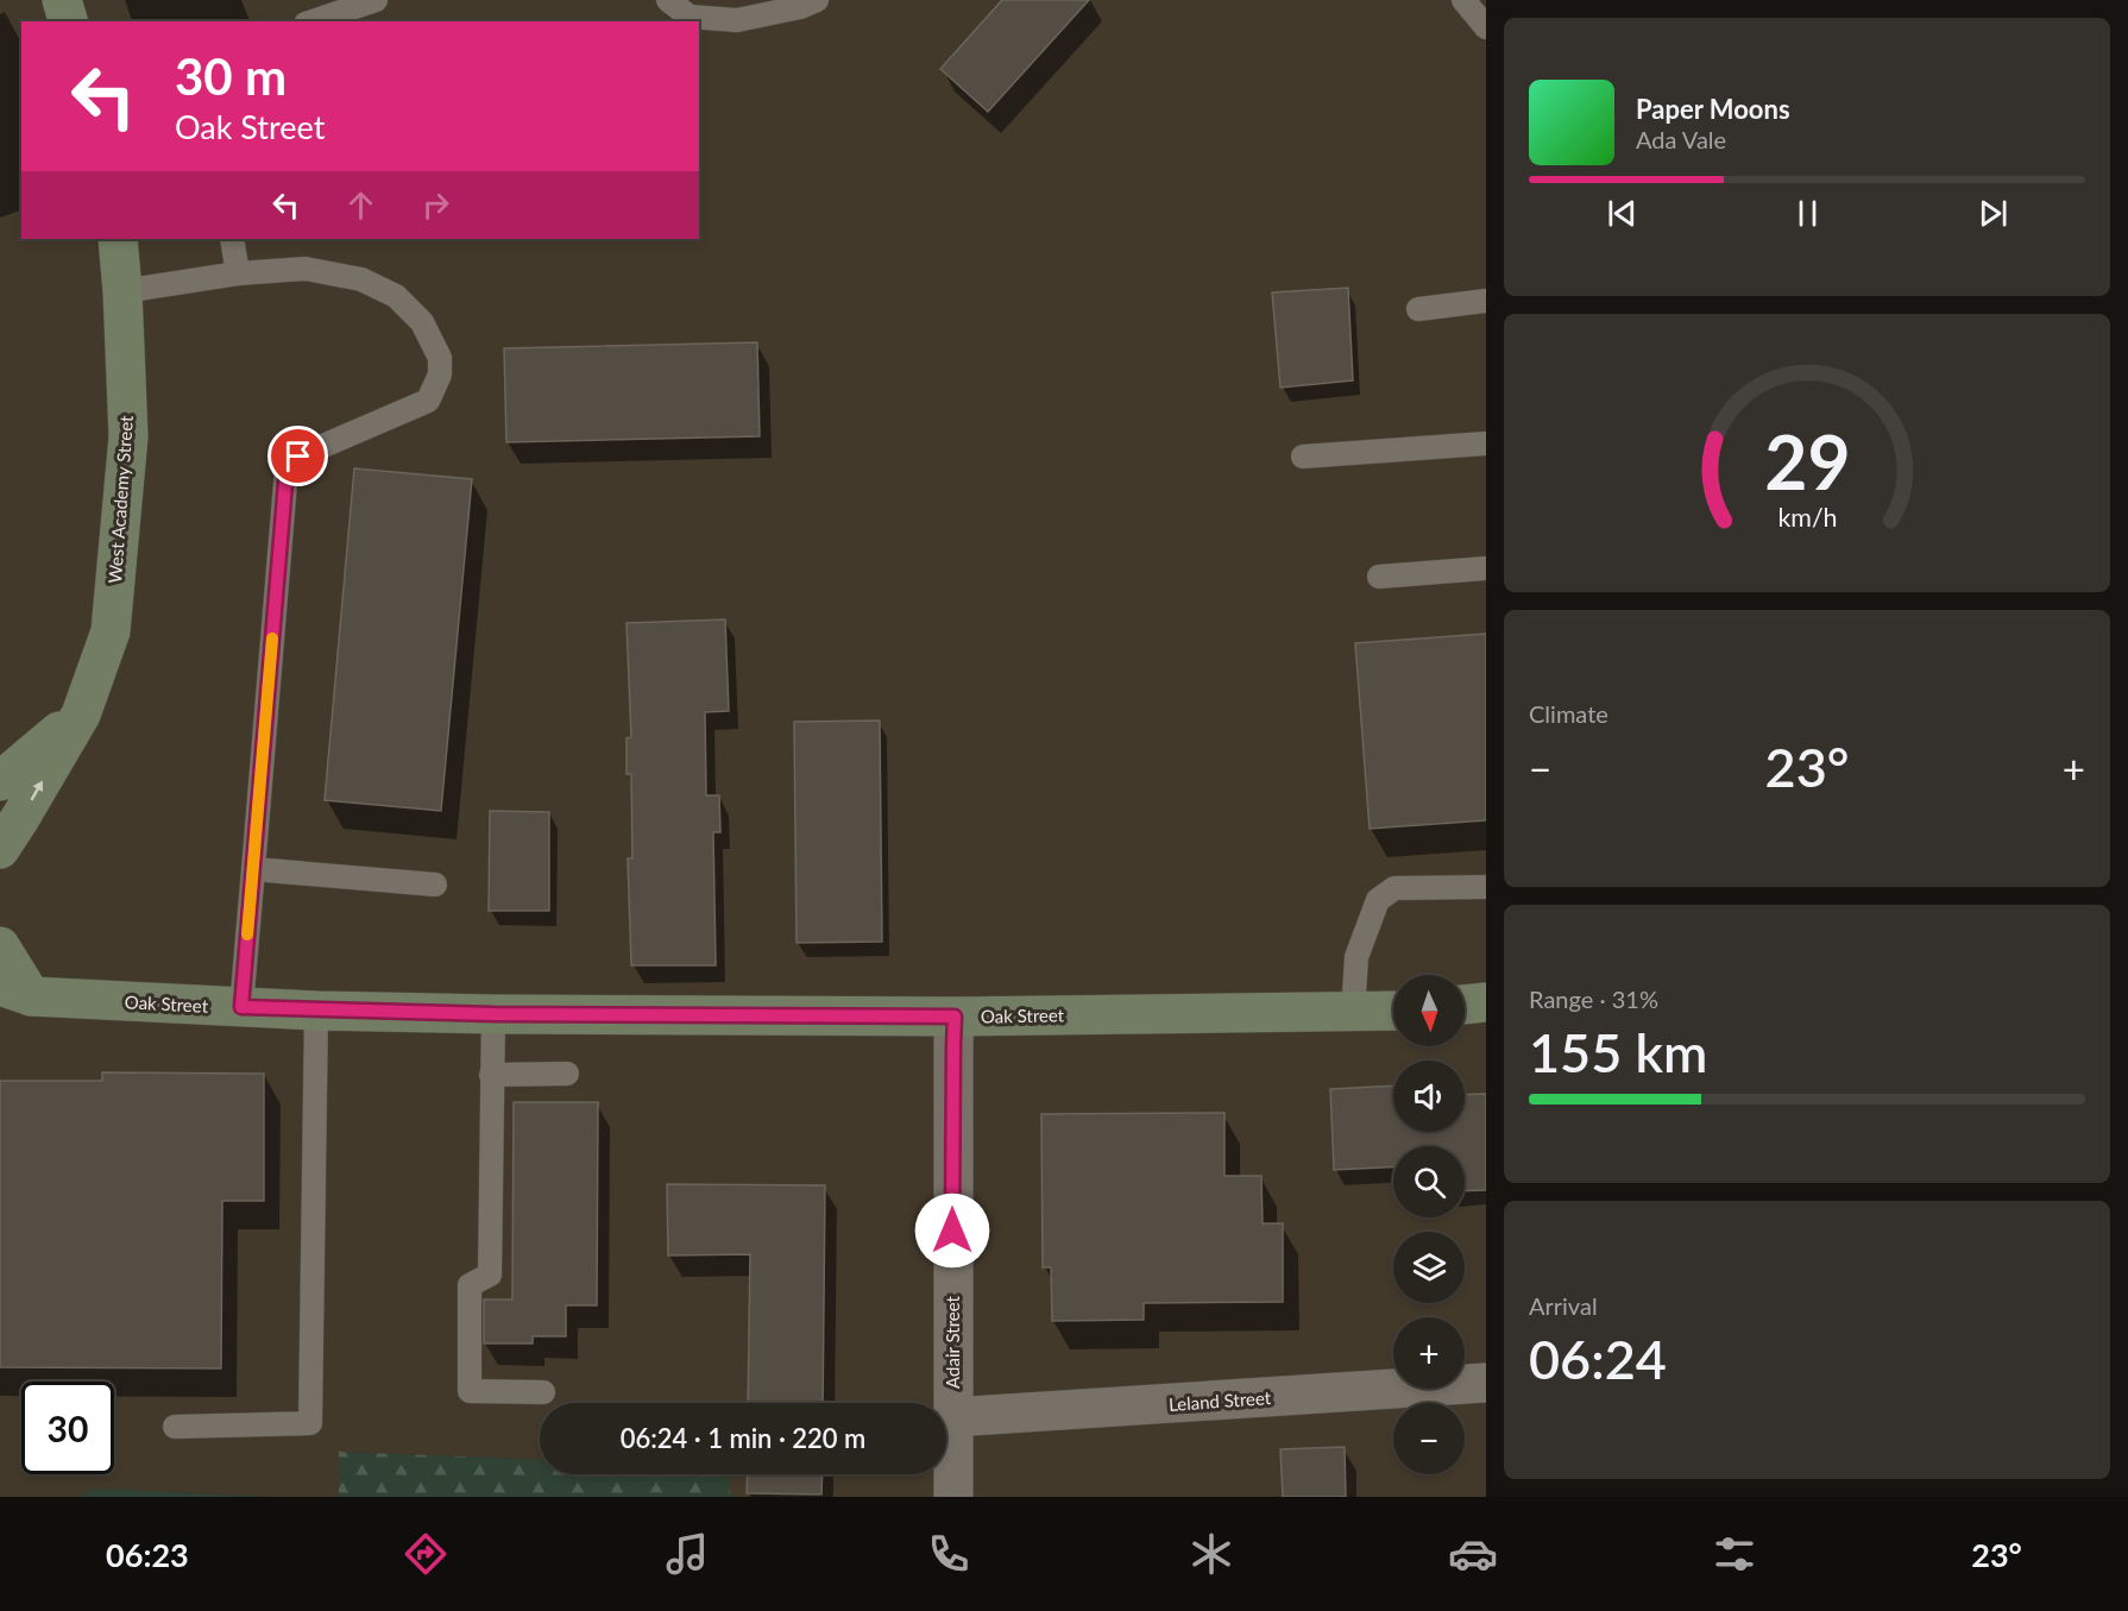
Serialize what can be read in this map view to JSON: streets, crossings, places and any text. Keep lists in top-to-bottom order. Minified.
{"streets":{"street":["West Academy Street","Oak Street","Adair Street","Leland Street"]},"crossings":[["Oak Street","Adair Street"],["Adair Street","Leland Street"]],"north":"bottom","page":{"turn":["30 m","Oak Street"],"song":["Paper Moons","Ada Vale"],"tile":["Climate",["Range · 31%","155 km"],["Arrival","06:24"]],"heat":["−","23°","+"],"map_buttons":["+","−"],"limit":"30","trip":"06:24 · 1 min · 220 m","tabs":["06:23","23°"],"gauge":["29","km/h"]}}
